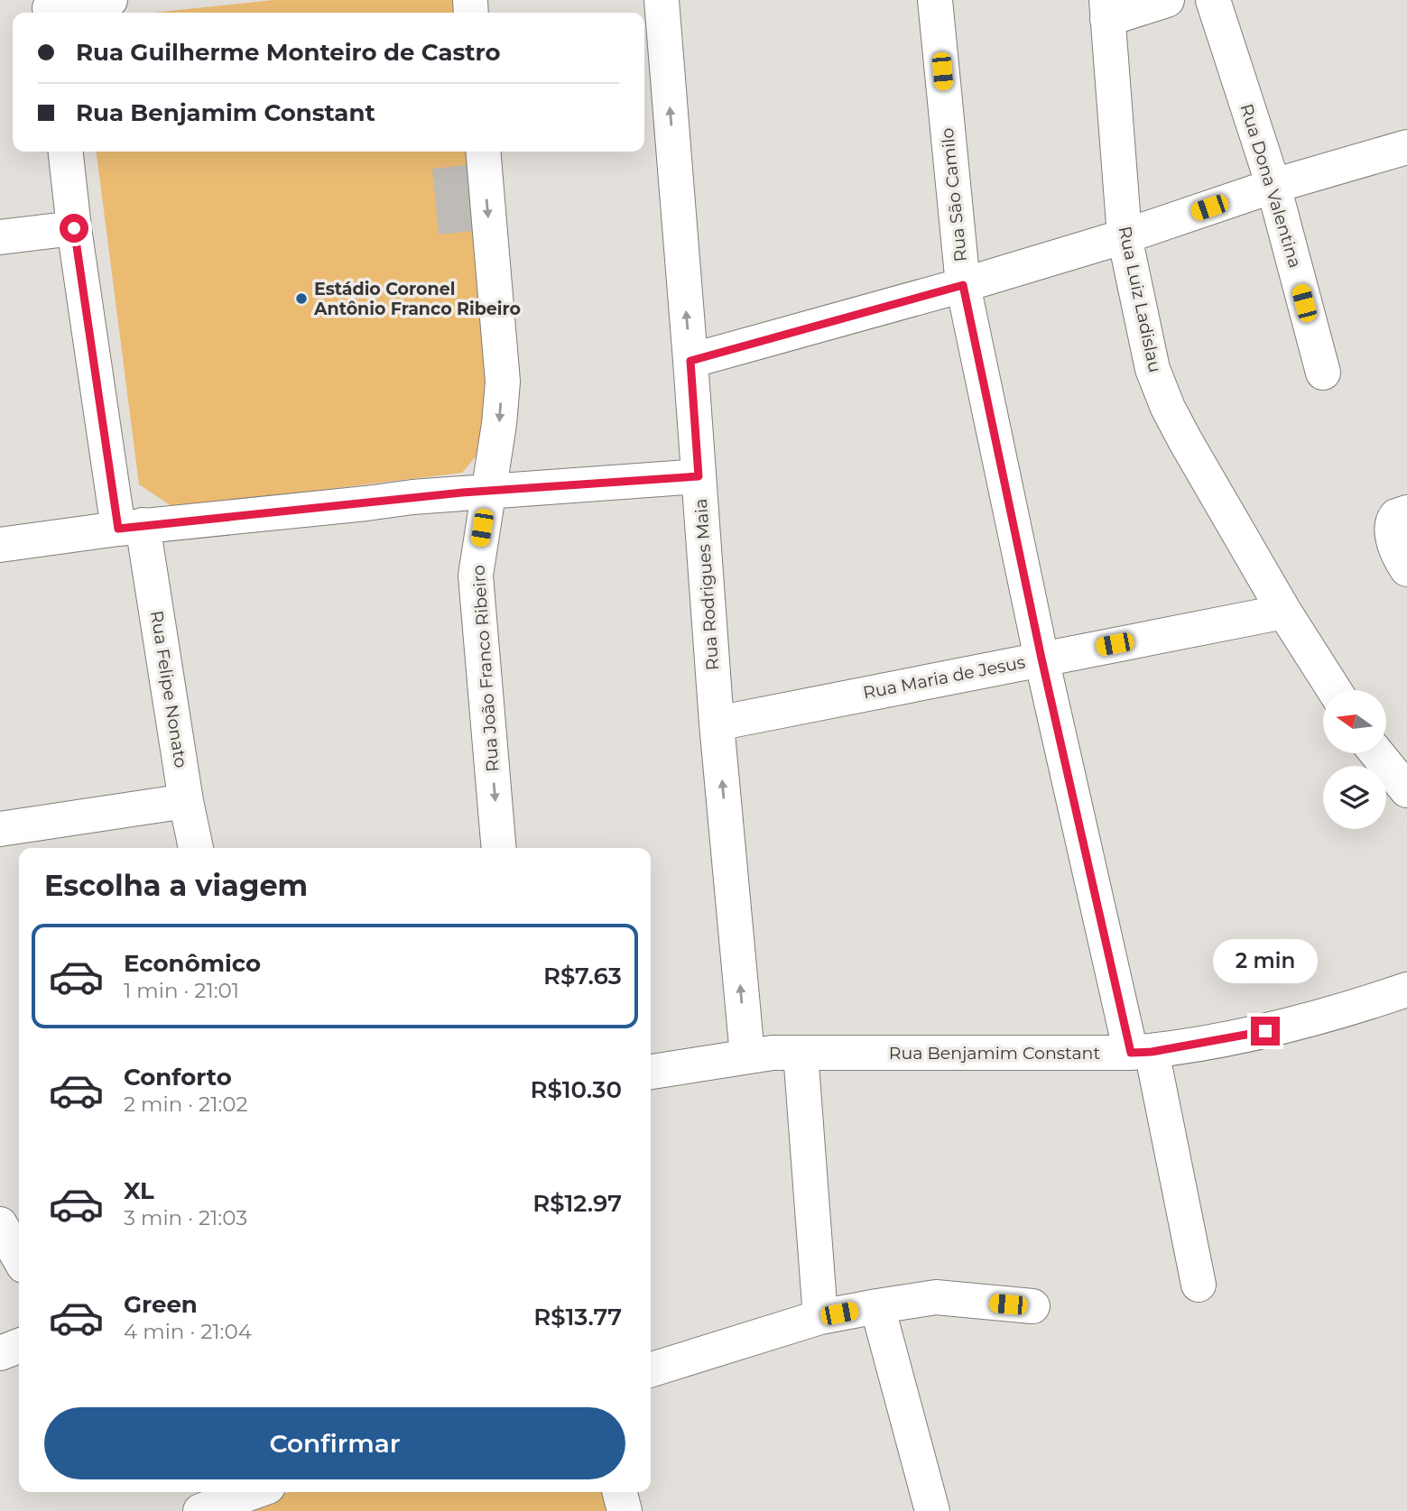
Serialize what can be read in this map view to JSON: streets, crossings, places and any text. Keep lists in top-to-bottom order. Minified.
{"streets":{"street":["Rua Dona Valentina","Rua São Camilo","Rua Luiz Ladislau","Rua Rodrigues Maia","Rua João Franco Ribeiro","Rua Maria de Jesus","Rua Felipe Nonato","Rua Benjamim Constant"]},"crossings":[["Rua São Camilo","Rua Maria de Jesus"],["Rua São Camilo","Rua Benjamim Constant"],["Rua Luiz Ladislau","Rua Maria de Jesus"],["Rua Rodrigues Maia","Rua Maria de Jesus"],["Rua Rodrigues Maia","Rua Benjamim Constant"]],"one_way":["Rua Rodrigues Maia","Rua João Franco Ribeiro"],"places":["Estádio Coronel Antônio Franco Ribeiro"],"north":"left","page":{"banner":["Rua Guilherme Monteiro de Castro","Rua Benjamim Constant"],"heading":"Escolha a viagem","list":[{"name":"Econômico","note":"1 min · 21:01","value":"R$7.63"},{"name":"Conforto","note":"2 min · 21:02","value":"R$10.30"},{"name":"XL","note":"3 min · 21:03","value":"R$12.97"},{"name":"Green","note":"4 min · 21:04","value":"R$13.77"}],"bubble":"2 min","buttons":"Confirmar"}}
